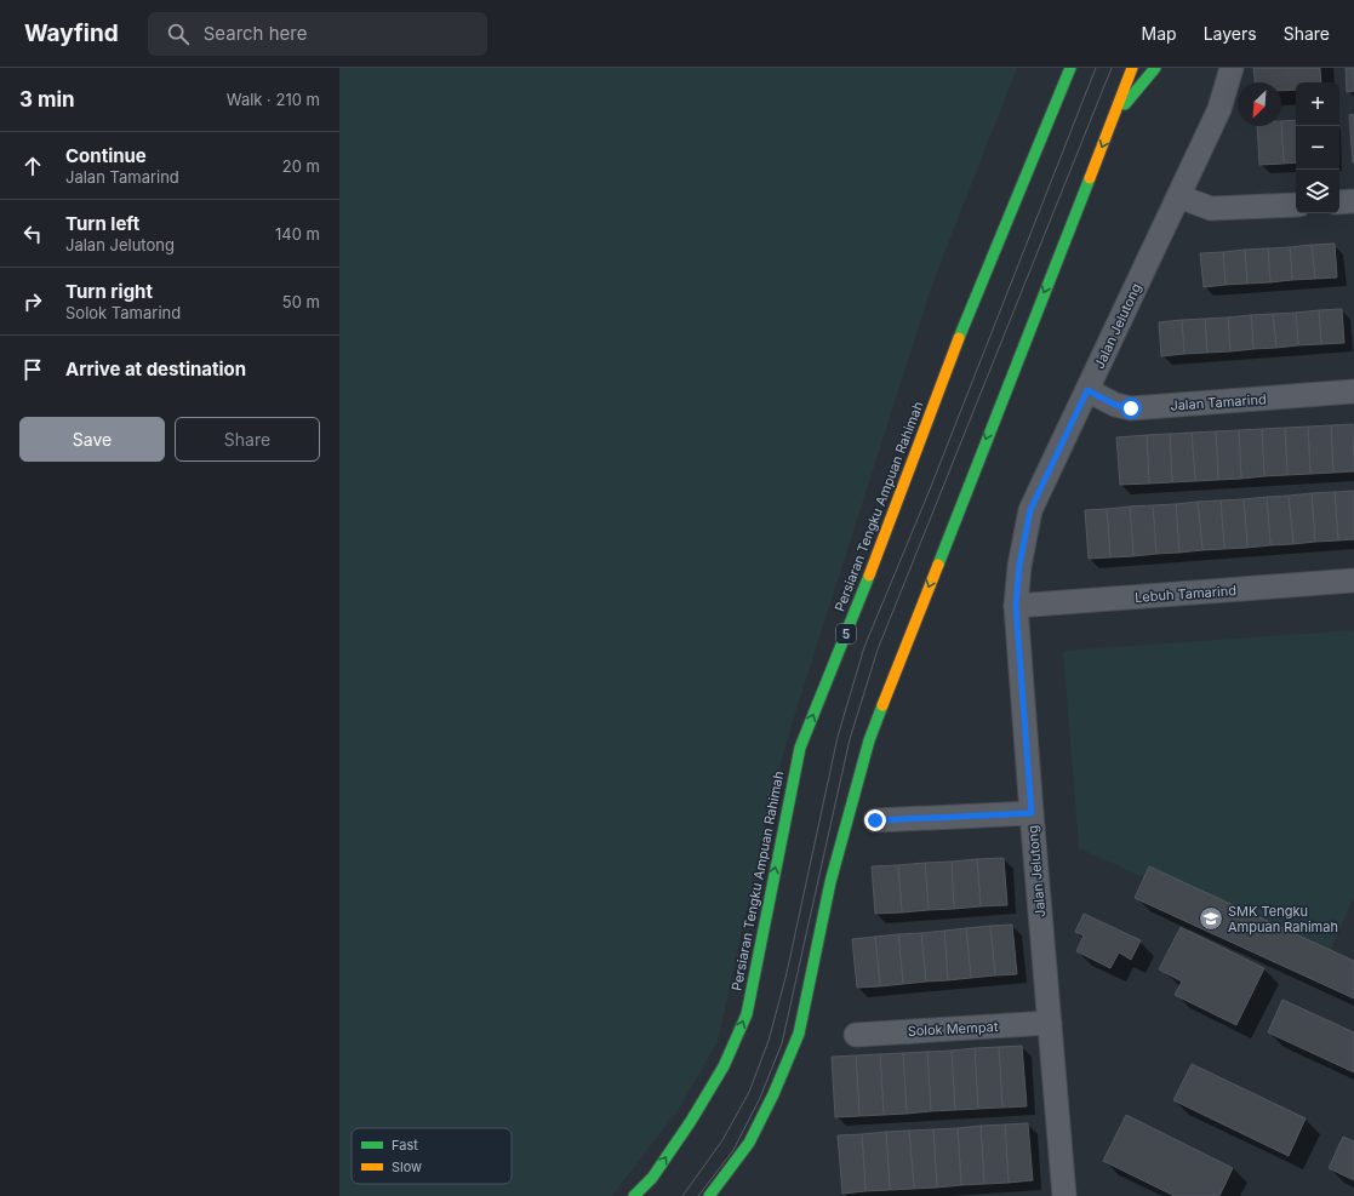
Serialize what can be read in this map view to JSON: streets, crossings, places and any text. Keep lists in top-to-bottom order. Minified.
{"streets":{"highway":["Persiaran Tengku Ampuan Rahimah","5"],"street":["Jalan Jelutong","Jalan Tamarind","Lebuh Tamarind","Solok Mempat"]},"crossings":[["Jalan Jelutong","Jalan Tamarind"],["Jalan Jelutong","Lebuh Tamarind"],["Jalan Jelutong","Solok Mempat"]],"places":{"school or university":["SMK Tengku Ampuan Rahimah"]},"legend":["Fast","Slow"],"north":"bottom left","page":{"header":"Wayfind","search":"Search here","nav":["Map","Layers","Share"],"heading":["3 min","Walk · 210 m"],"map_buttons":["+","−"],"list":[["Continue","Jalan Tamarind","20 m"],["Turn left","Jalan Jelutong","140 m"],["Turn right","Solok Tamarind","50 m"],"Arrive at destination"],"buttons":["Save","Share"]}}
